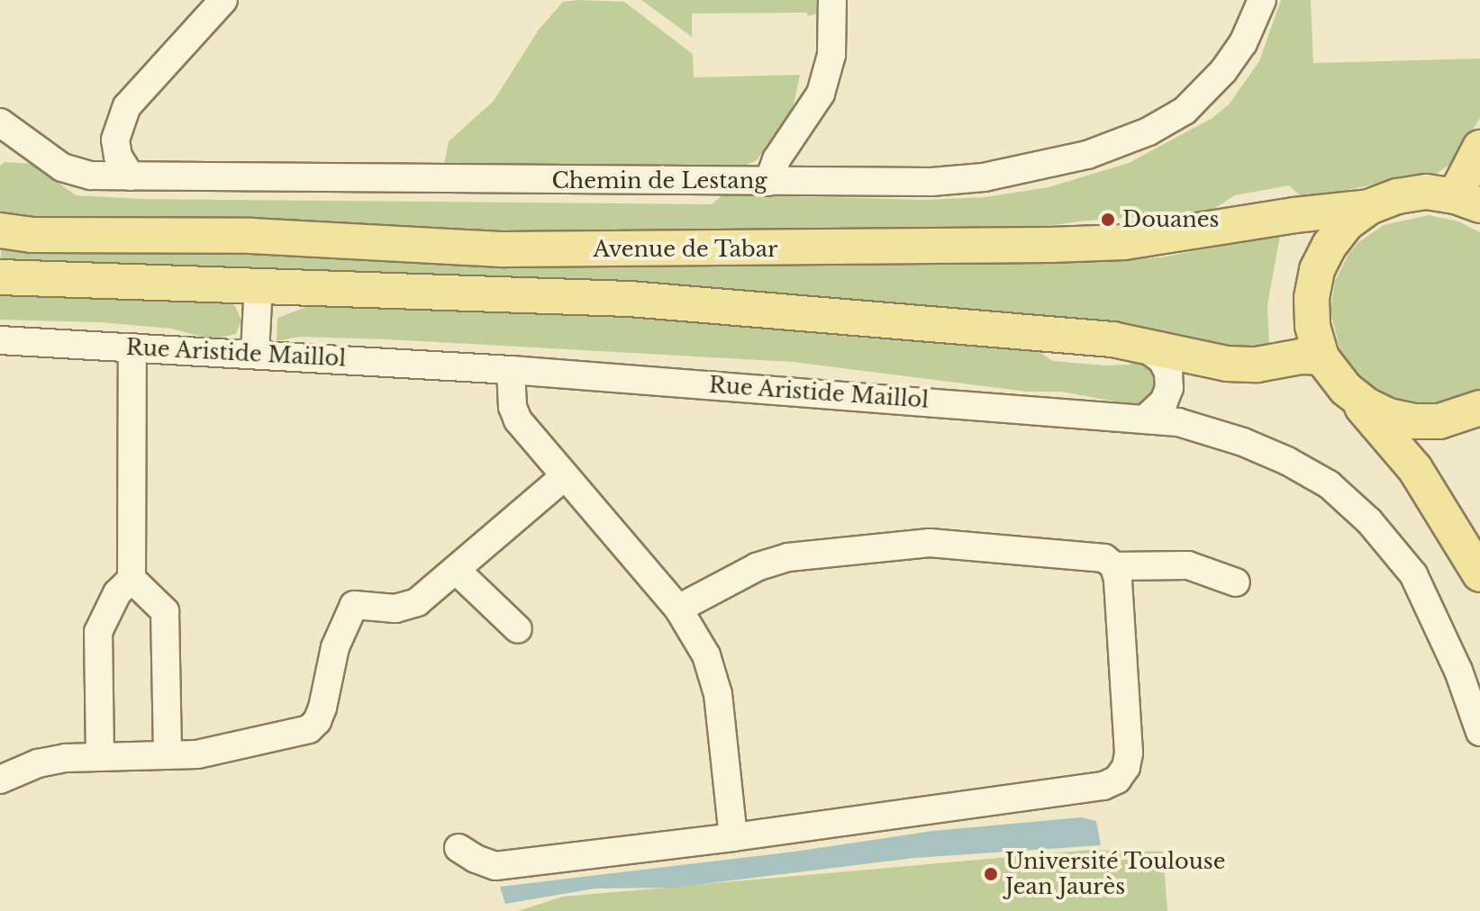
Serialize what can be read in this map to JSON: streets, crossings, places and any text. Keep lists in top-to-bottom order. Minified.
{"streets":{"main road":["Avenue de Tabar"],"street":["Chemin de Lestang","Rue Aristide Maillol"]},"places":["Douanes","Université Toulouse Jean Jaurès"]}
